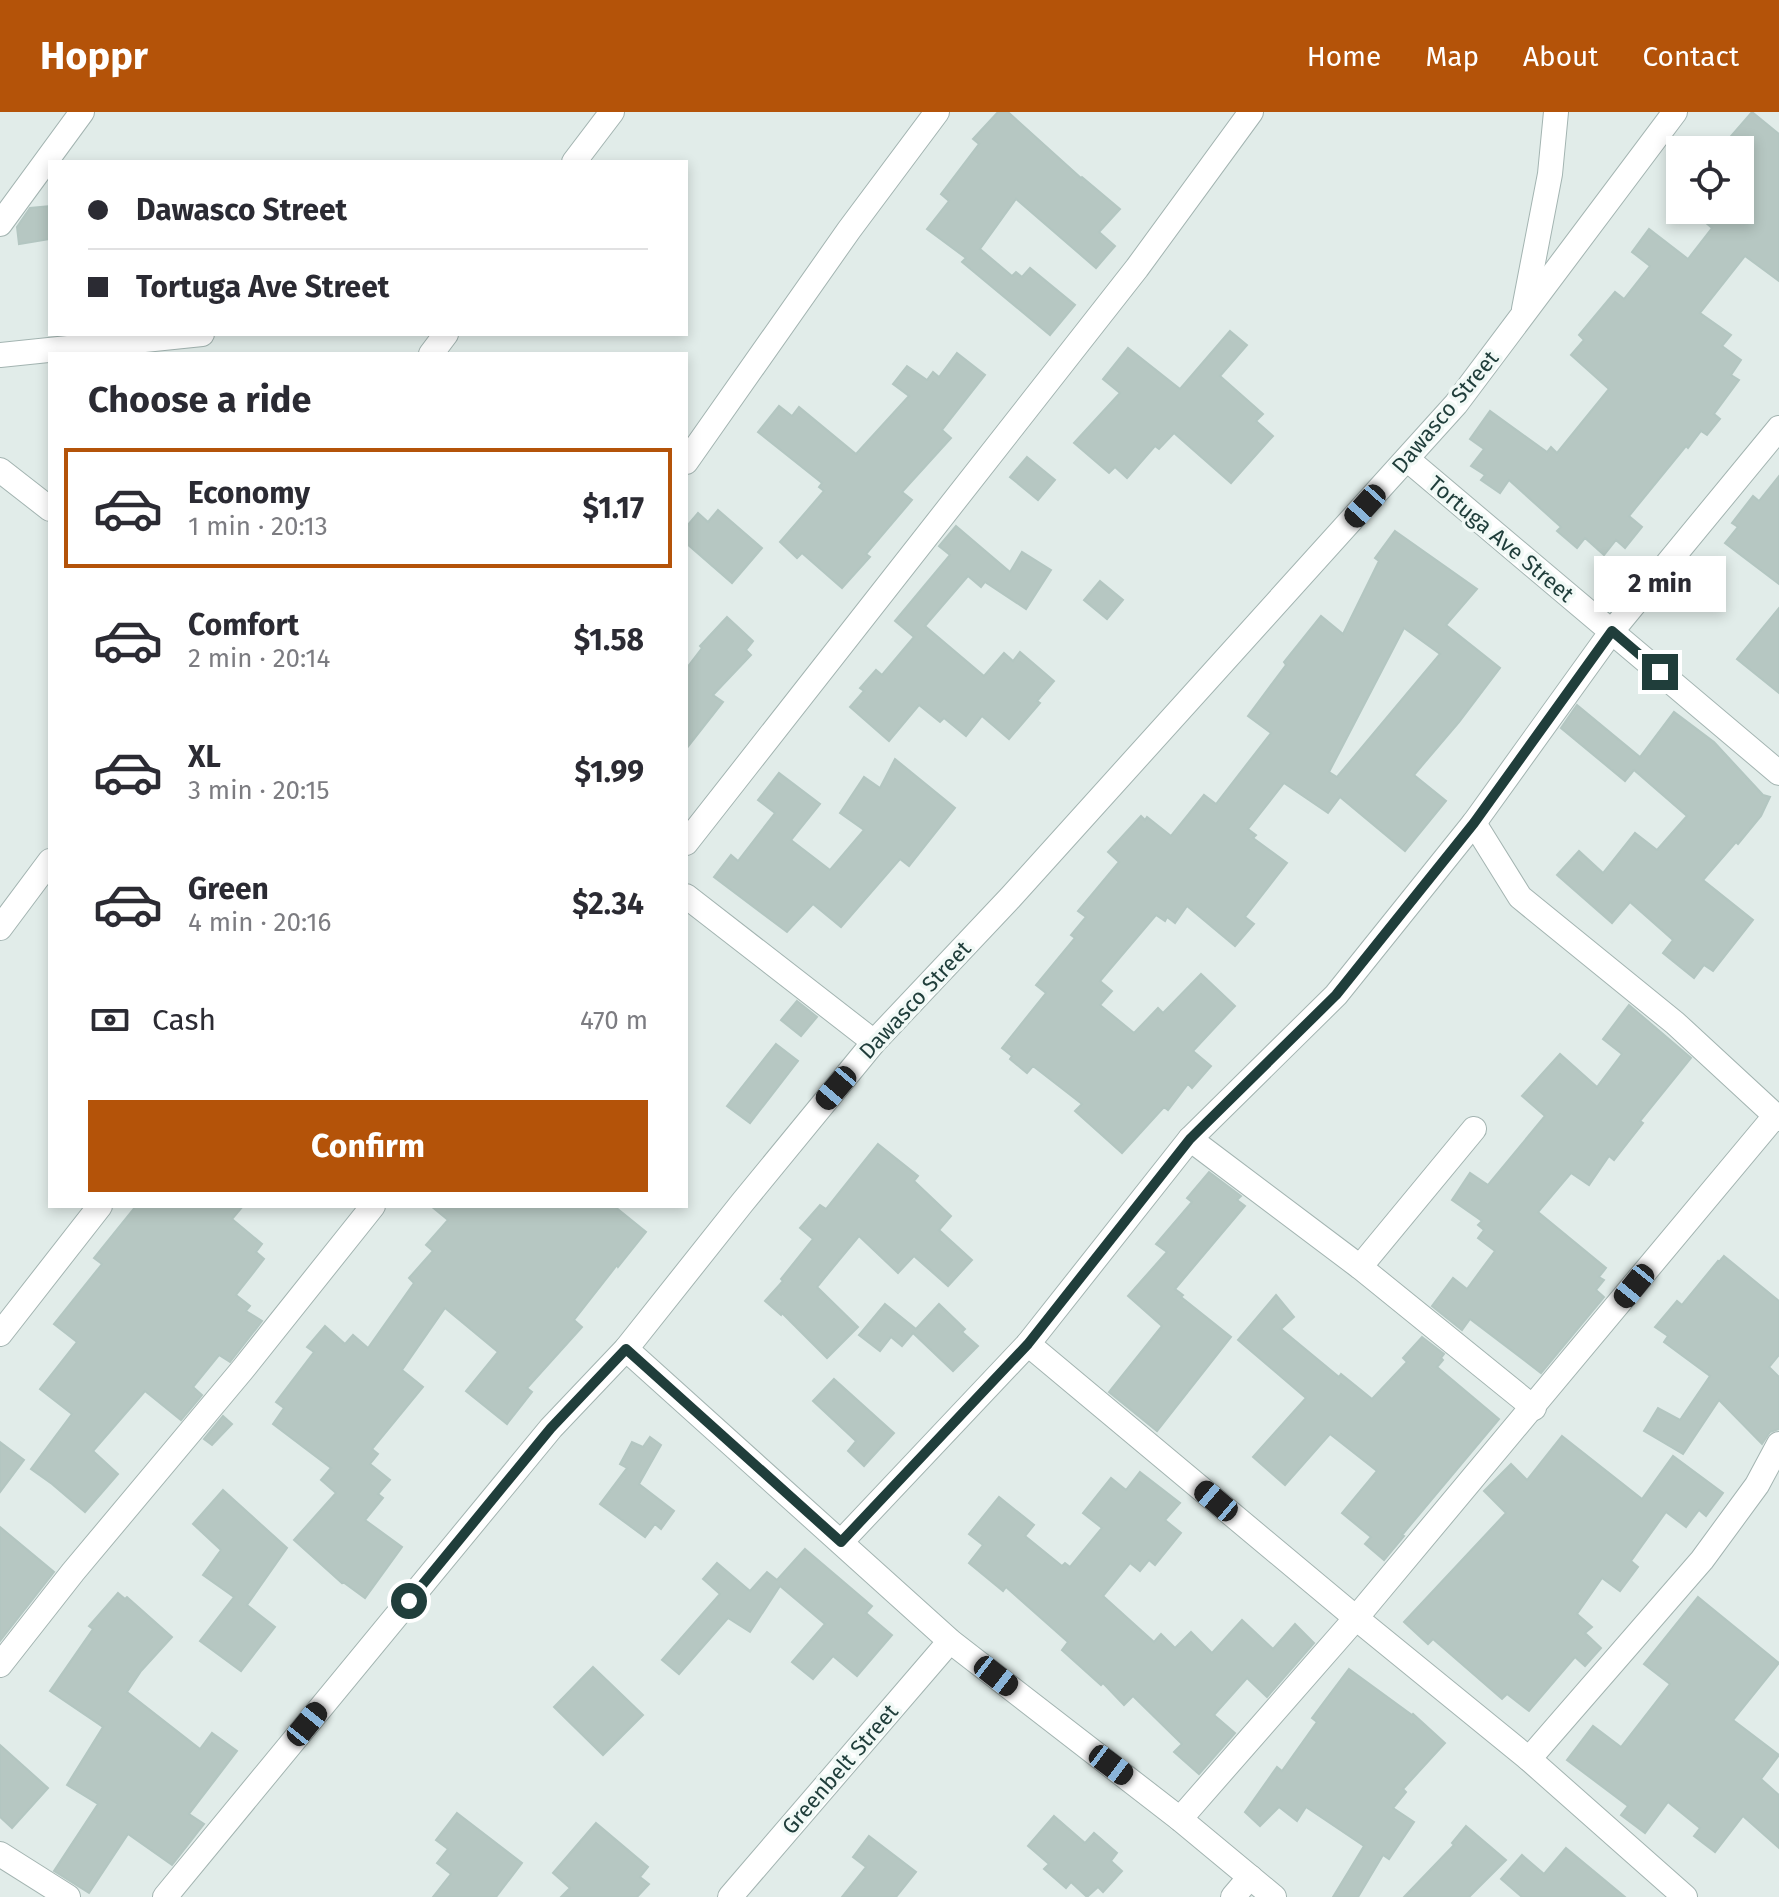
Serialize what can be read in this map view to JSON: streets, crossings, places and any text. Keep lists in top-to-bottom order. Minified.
{"streets":{"street":["Dawasco Street","Tortuga Ave Street","Greenbelt Street"]},"crossings":[["Dawasco Street","Tortuga Ave Street"]],"page":{"header":"Hoppr","nav":["Home","Map","About","Contact"],"banner":["Dawasco Street","Tortuga Ave Street"],"heading":"Choose a ride","list":[{"name":"Economy","note":"1 min · 20:13","value":"$1.17"},{"name":"Comfort","note":"2 min · 20:14","value":"$1.58"},{"name":"XL","note":"3 min · 20:15","value":"$1.99"},{"name":"Green","note":"4 min · 20:16","value":"$2.34"}],"bubble":"2 min","pay":["Cash","470 m"],"buttons":"Confirm"}}
